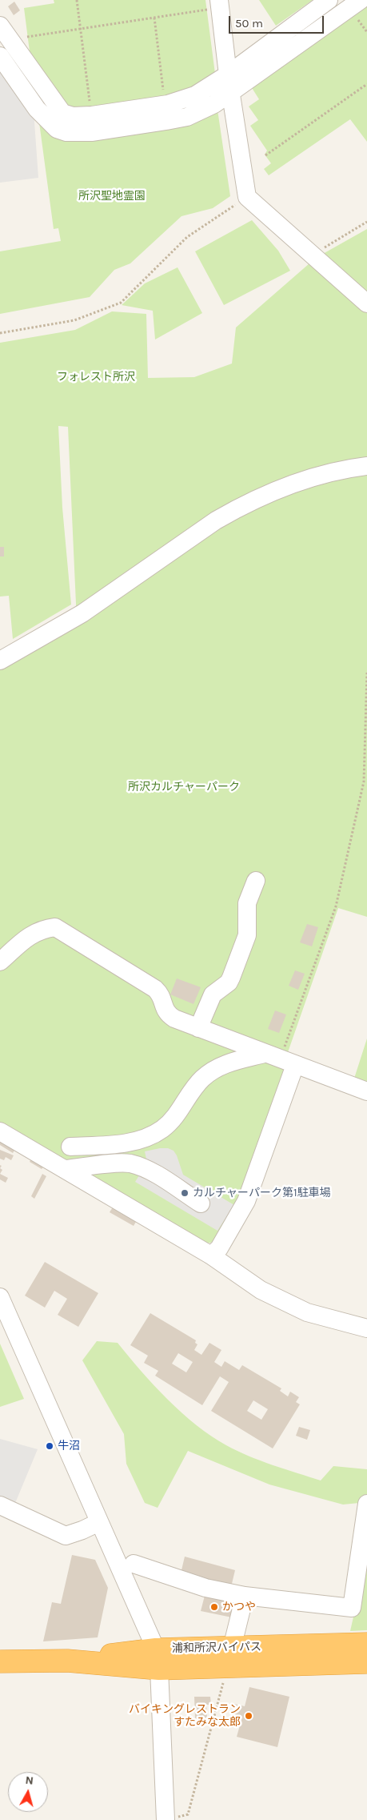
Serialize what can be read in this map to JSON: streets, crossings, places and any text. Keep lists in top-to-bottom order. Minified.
{"streets":{"highway":["浦和所沢バイパス"]},"parks":["所沢聖地霊園","フォレスト所沢","所沢カルチャーパーク"],"places":["カルチャーパーク第1駐車場","牛沼","かつや","バイキングレストラン すたみな太郎"],"scale_bar":"50 m","north":"top"}
